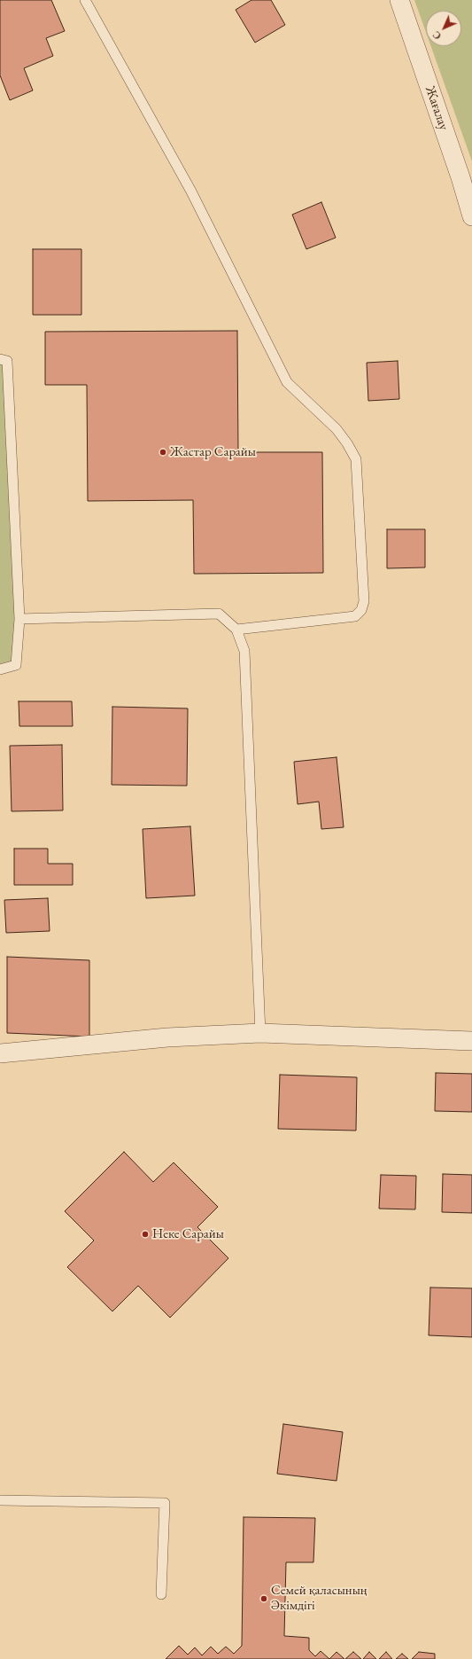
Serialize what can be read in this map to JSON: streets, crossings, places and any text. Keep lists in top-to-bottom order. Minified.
{"streets":{"street":["Жағалау"]},"places":["Жастар Сарайы","Неке Сарайы","Семей қаласының Әкімдігі"],"north":"bottom left"}
